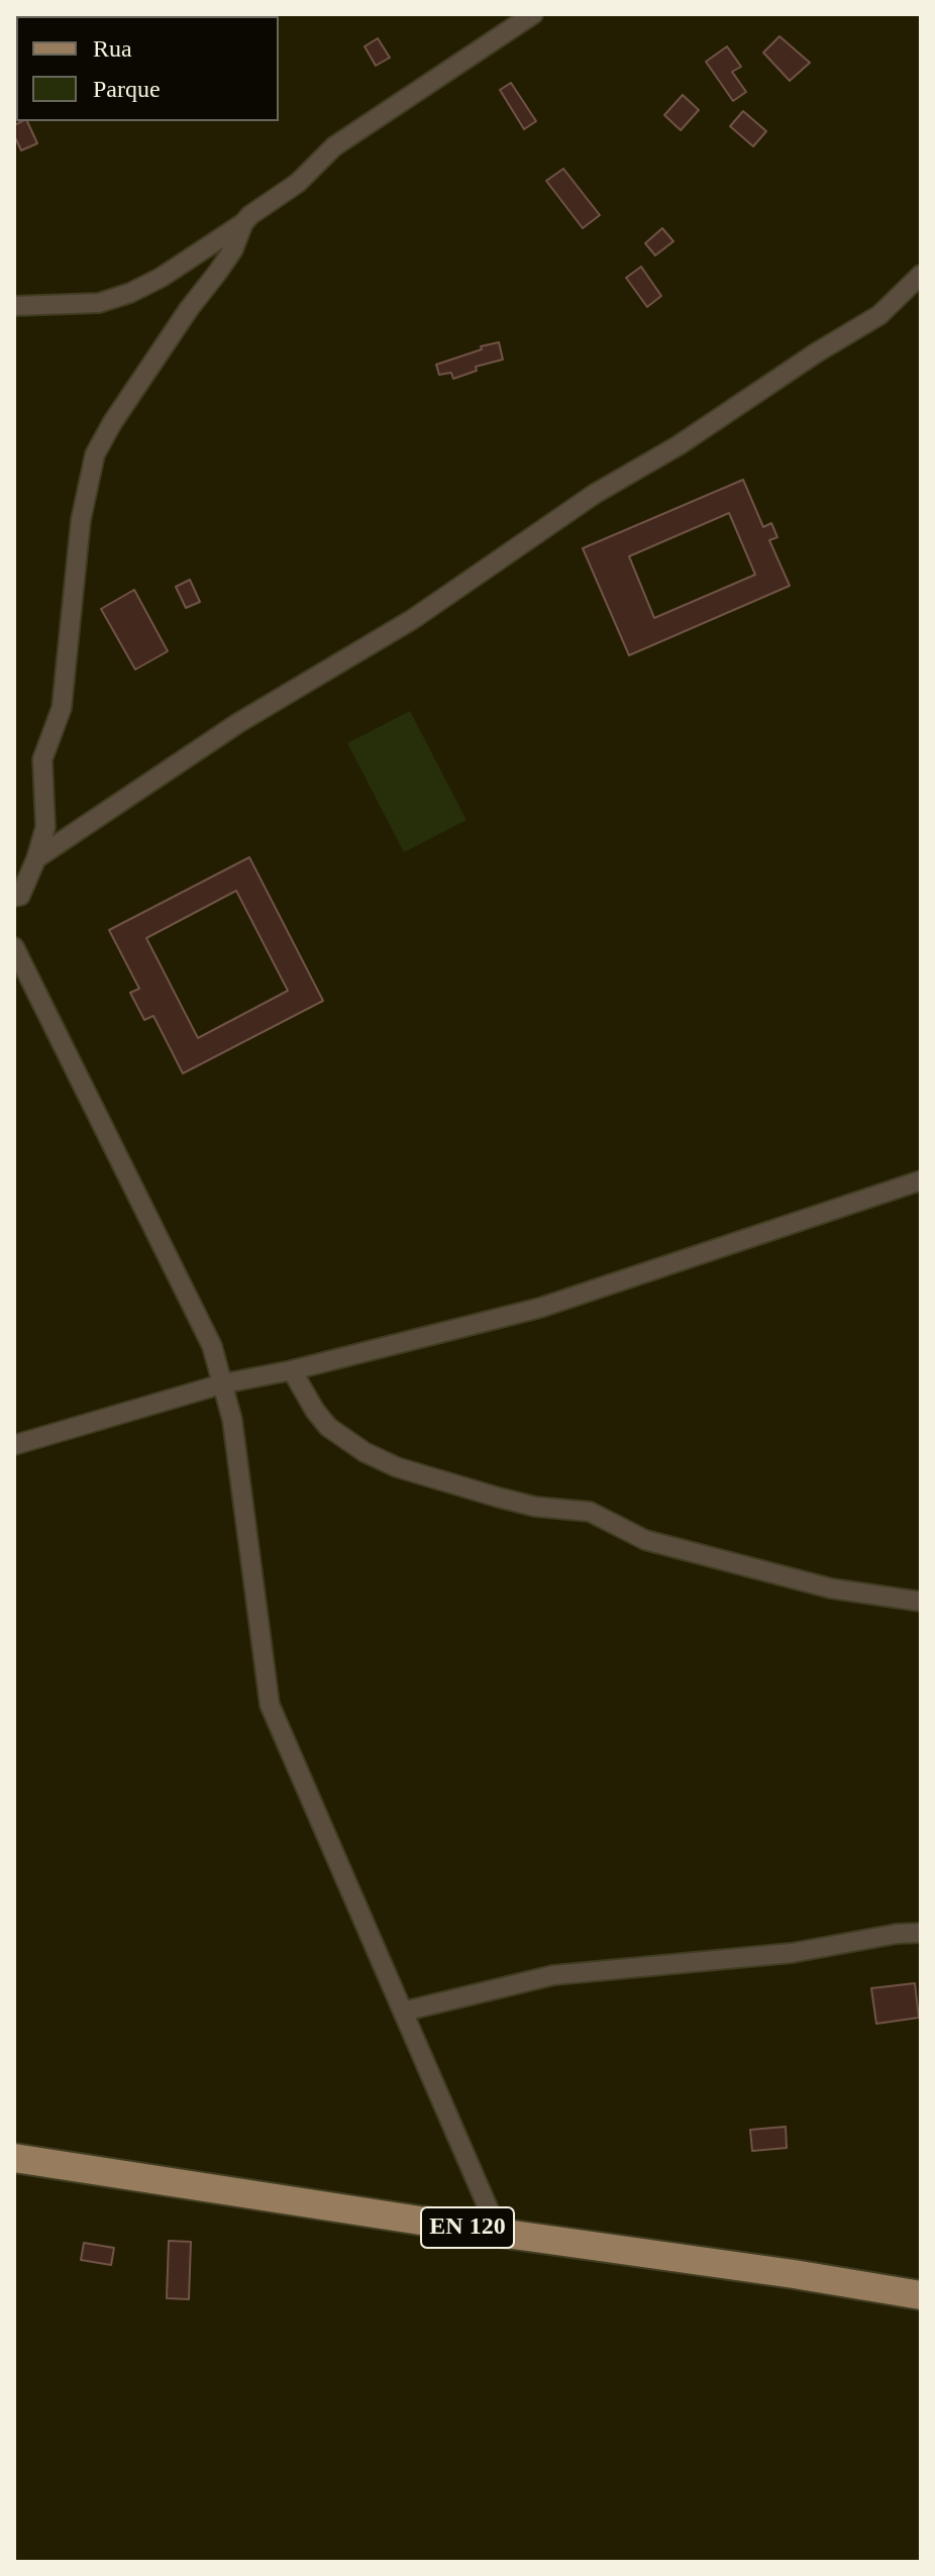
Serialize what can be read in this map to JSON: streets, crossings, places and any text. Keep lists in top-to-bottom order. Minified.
{"streets":{"main road":["EN 120"]},"legend":["Rua","Parque"]}
